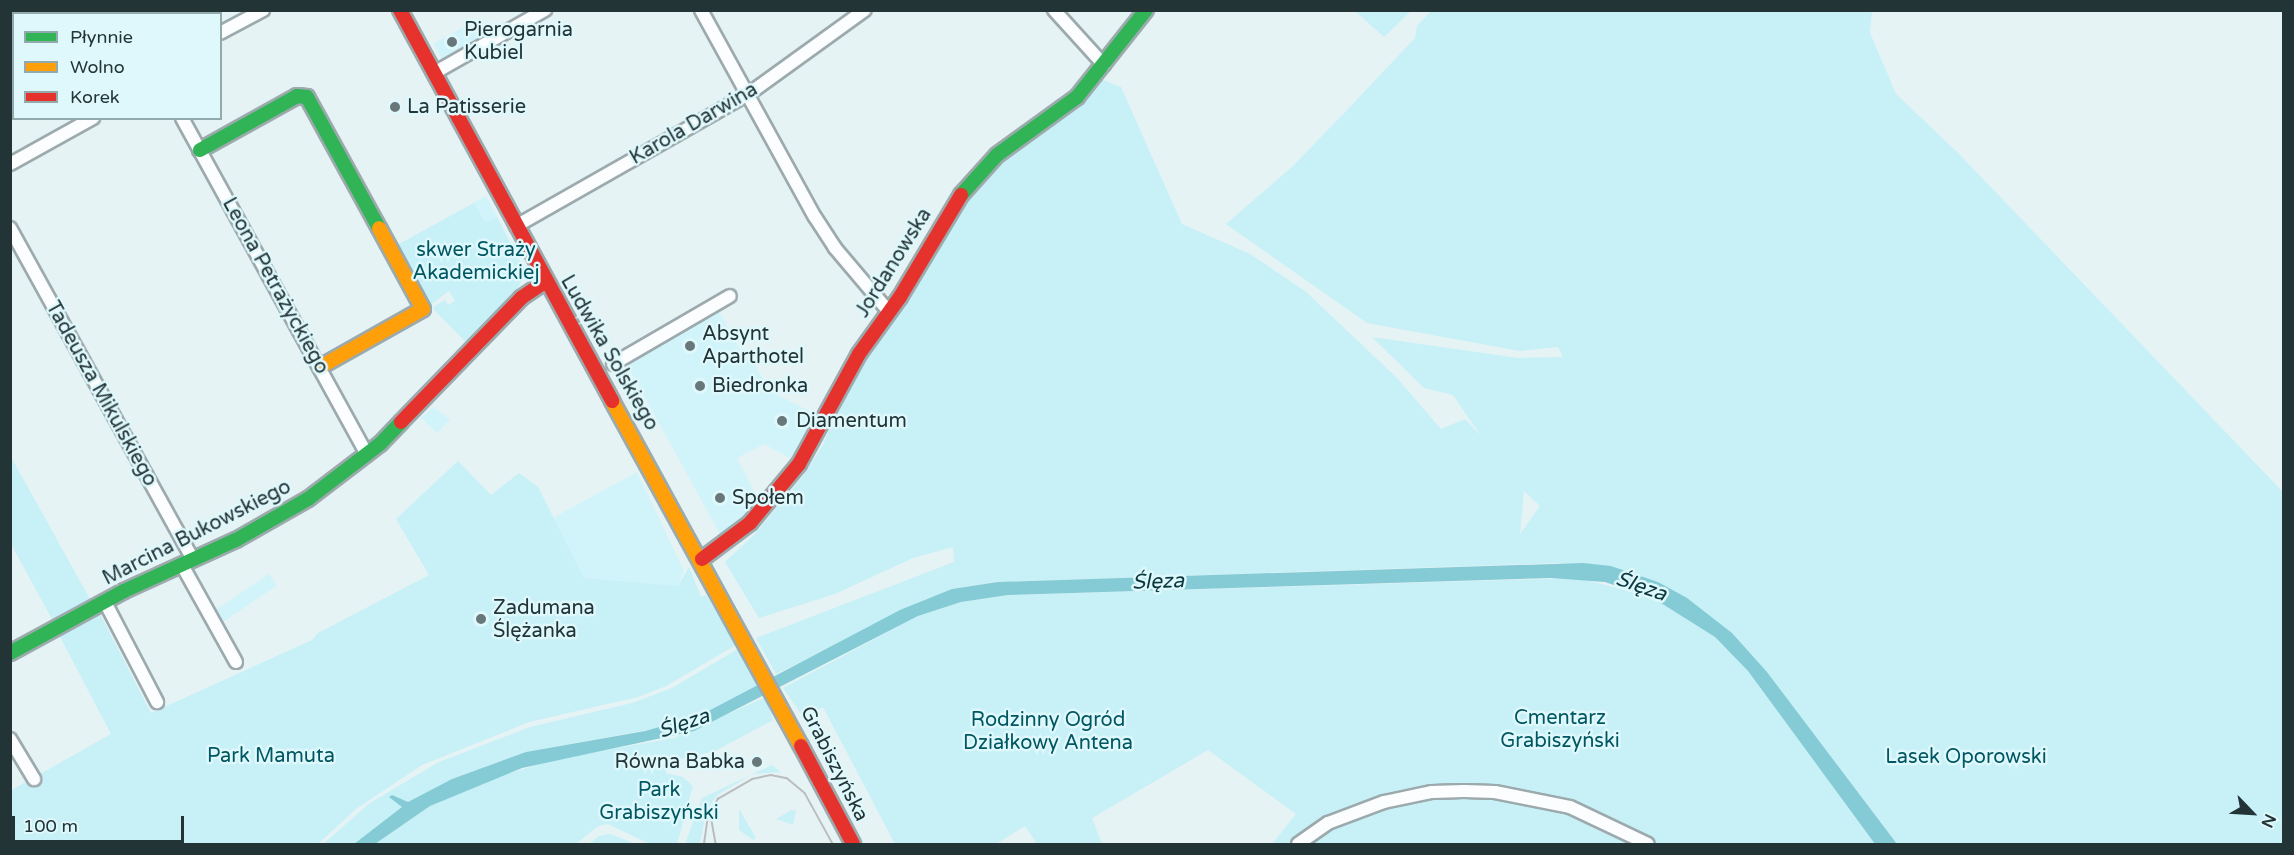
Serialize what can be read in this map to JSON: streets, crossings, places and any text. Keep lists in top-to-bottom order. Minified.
{"streets":{"street":["Karola Darwina","Jordanowska","Leona Petrażyckiego","Ludwika Solskiego","Tadeusza Mikulskiego","Marcina Bukowskiego","Grabiszyńska"]},"crossings":[["Karola Darwina","Ludwika Solskiego"],["Jordanowska","Ludwika Solskiego"],["Leona Petrażyckiego","Marcina Bukowskiego"],["Ludwika Solskiego","Marcina Bukowskiego"],["Ludwika Solskiego","Grabiszyńska"],["Tadeusza Mikulskiego","Marcina Bukowskiego"]],"water":["Ślęza"],"parks":["skwer Straży Akademickiej","Cmentarz Grabiszyński","Rodzinny Ogród Działkowy Antena","Park Mamuta","Lasek Oporowski","Park Grabiszyński"],"places":["Pierogarnia Kubiel","La Patisserie","Absynt Aparthotel","Biedronka","Diamentum","Społem","Zadumana Ślężanka","Równa Babka"],"legend":["Płynnie","Wolno","Korek"],"scale_bar":"100 m","north":"bottom right"}
